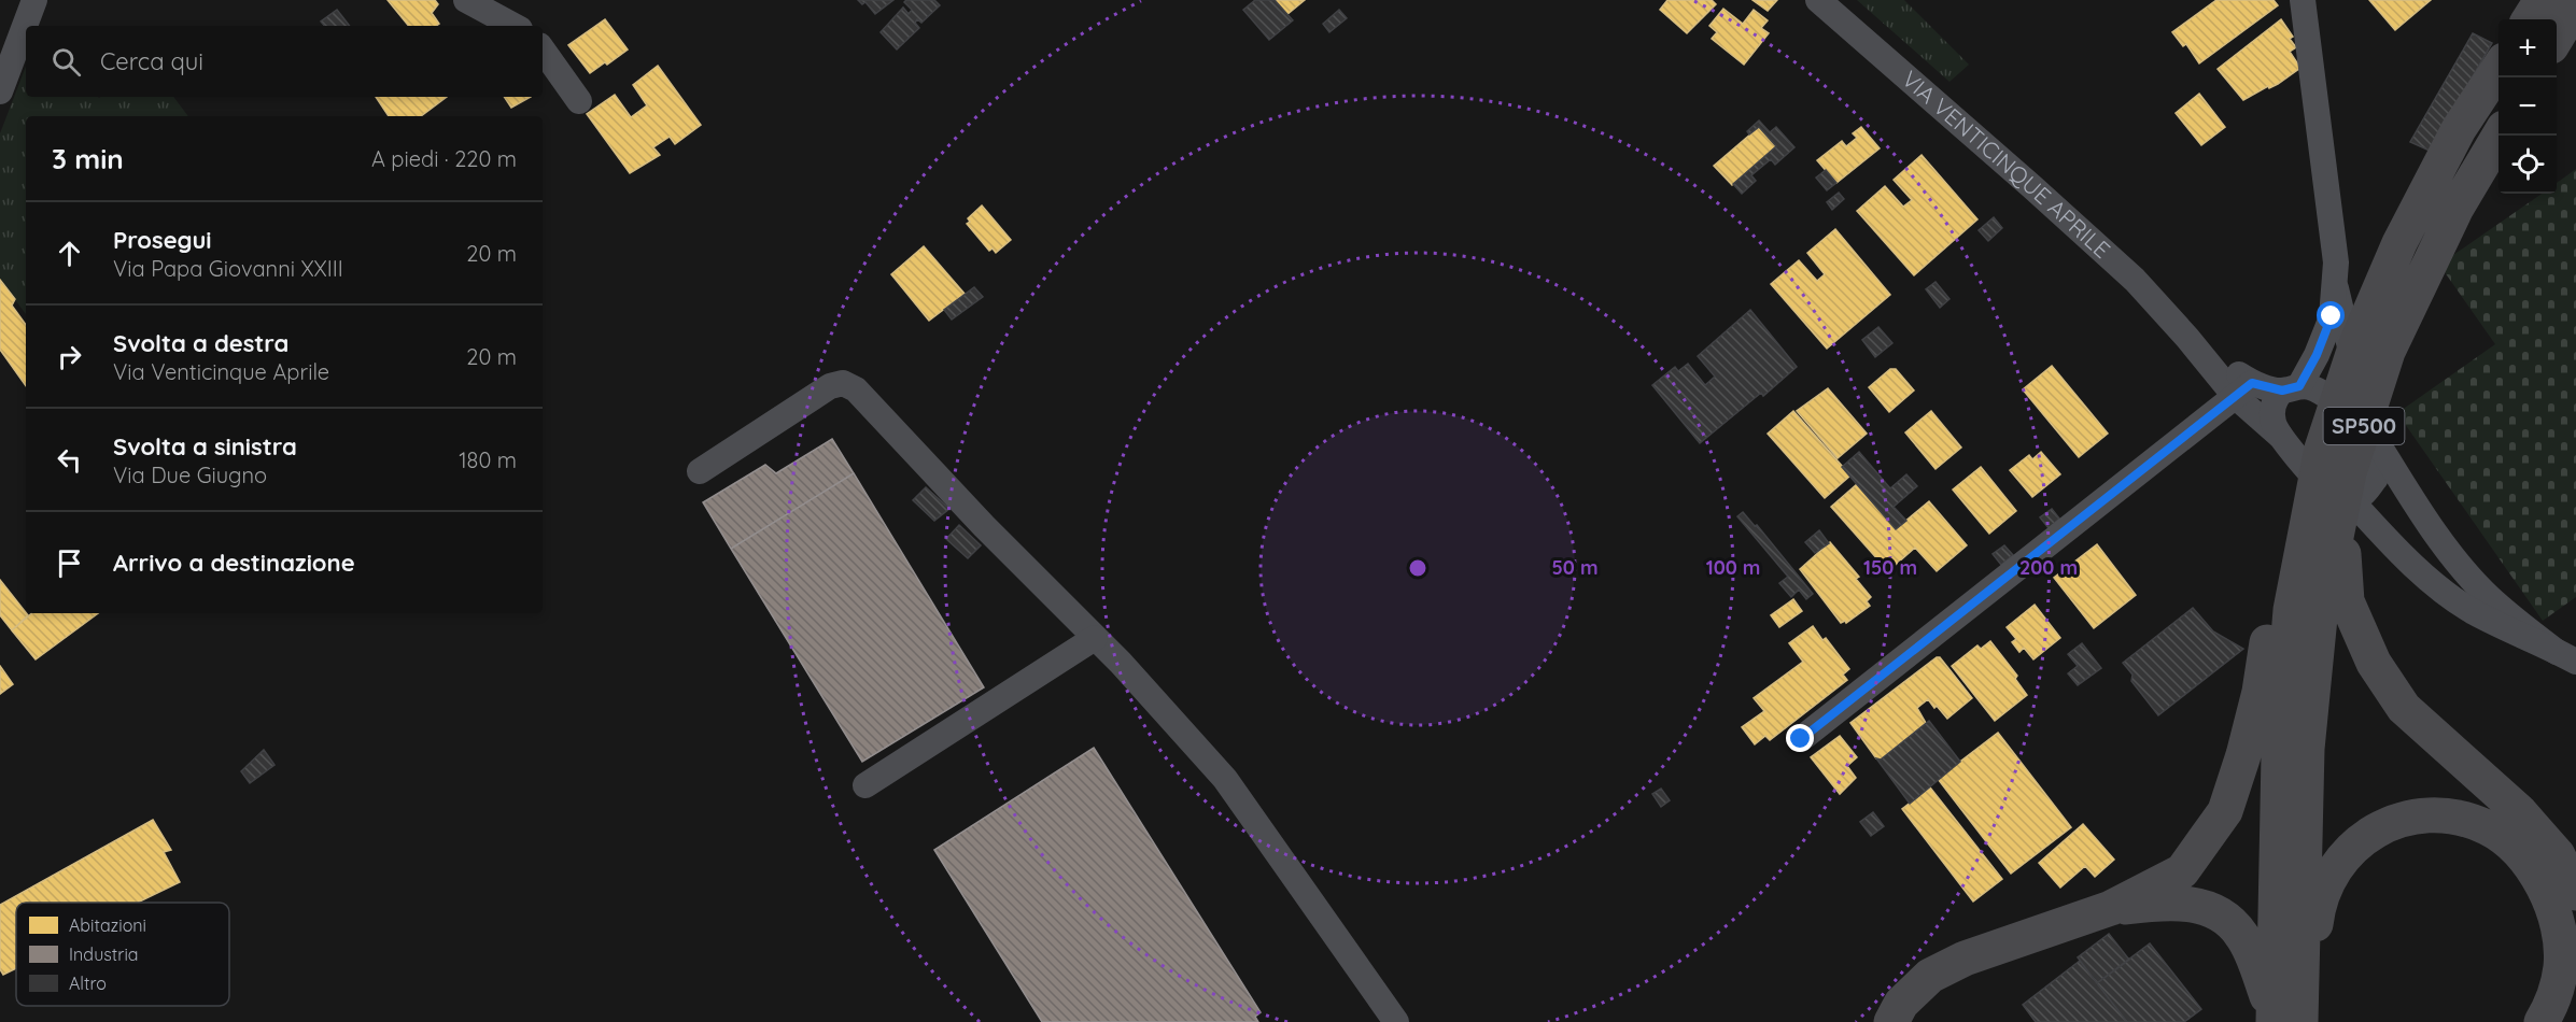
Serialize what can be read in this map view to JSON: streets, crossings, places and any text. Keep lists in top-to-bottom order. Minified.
{"streets":{"highway":["SP500"],"street":["VIA VENTICINQUE APRILE"]},"crossings":[["VIA VENTICINQUE APRILE","SP500"]],"legend":["Abitazioni","Industria","Altro"],"page":{"map_buttons":["+","−"],"search":"Cerca qui","heading":["3 min","A piedi · 220 m"],"list":[["Prosegui","Via Papa Giovanni XXIII","20 m"],["Svolta a destra","Via Venticinque Aprile","20 m"],["Svolta a sinistra","Via Due Giugno","180 m"],"Arrivo a destinazione"]},"rings":["50 m","100 m","150 m","200 m"]}
